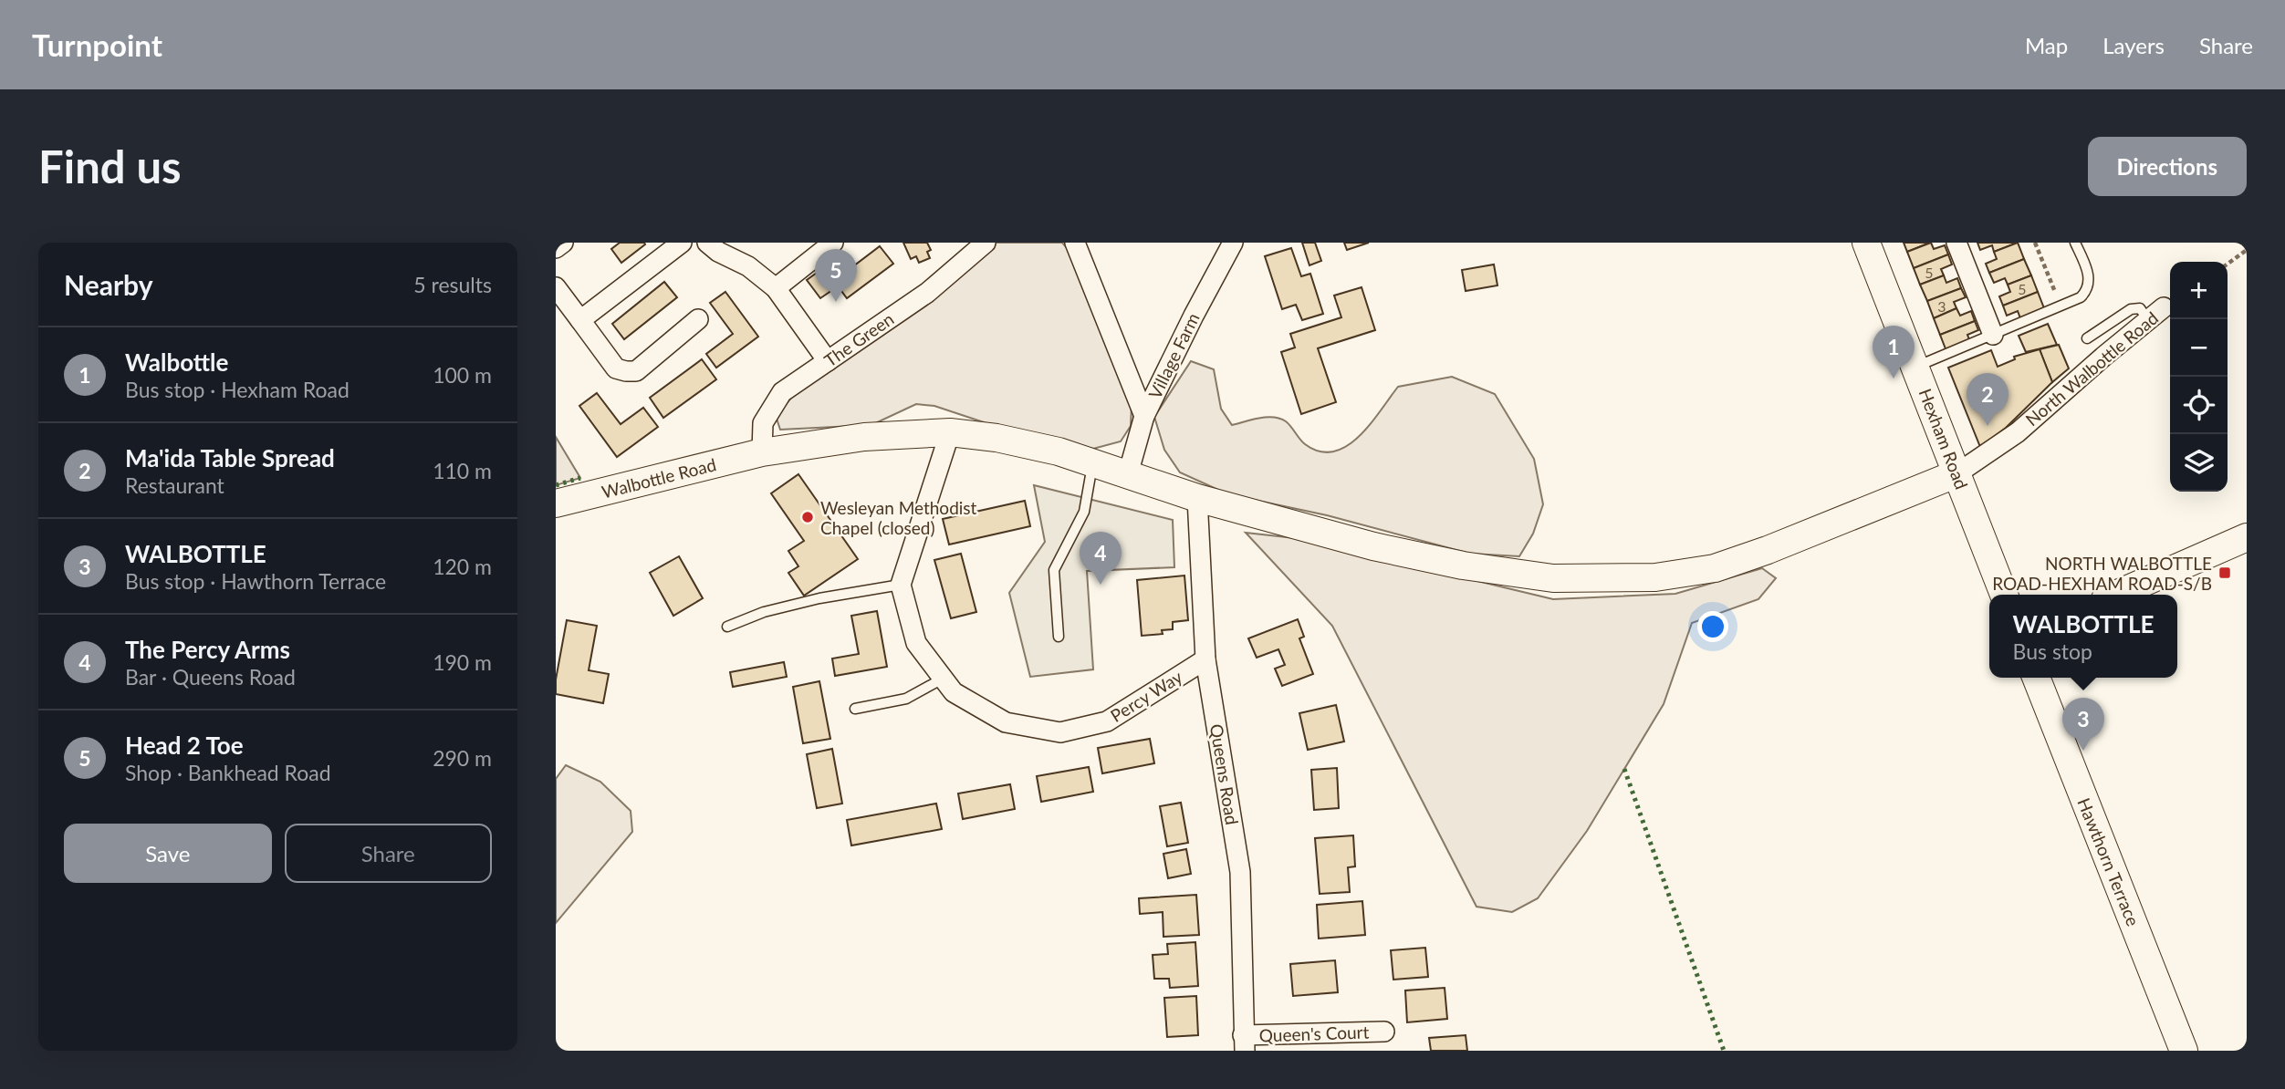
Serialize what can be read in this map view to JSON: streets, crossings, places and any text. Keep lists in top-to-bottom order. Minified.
{"streets":{"street":["The Green","Village Farm","North Walbottle Road","Hexham Road","Walbottle Road","Percy Way","Queens Road","Hawthorn Terrace","Queen's Court"]},"crossings":[["The Green","Walbottle Road"],["Village Farm","Walbottle Road"],["North Walbottle Road","Hexham Road"],["North Walbottle Road","Walbottle Road"],["Hexham Road","Walbottle Road"],["Walbottle Road","Queens Road"],["Percy Way","Queens Road"],["Queens Road","Queen's Court"]],"places":{"other":["Wesleyan Methodist Chapel (closed)"],"transit":["NORTH WALBOTTLE ROAD-HEXHAM ROAD-S/B"]},"house_numbers":["5","5","3"],"page":{"header":"Turnpoint","nav":["Map","Layers","Share"],"buttons":["Directions",["Save","Share"]],"title":"Find us","heading":["Nearby","5 results"],"pins":["5","1","2","4","3"],"map_buttons":["+","−"],"list":[{"mark":"1","name":"Walbottle","note":"Bus stop · Hexham Road","value":"100 m"},{"mark":"2","name":"Ma'ida Table Spread","note":"Restaurant","value":"110 m"},{"mark":"3","name":"WALBOTTLE","note":"Bus stop · Hawthorn Terrace","value":"120 m"},{"mark":"4","name":"The Percy Arms","note":"Bar · Queens Road","value":"190 m"},{"mark":"5","name":"Head 2 Toe","note":"Shop · Bankhead Road","value":"290 m"}],"popup":["WALBOTTLE","Bus stop"]}}
